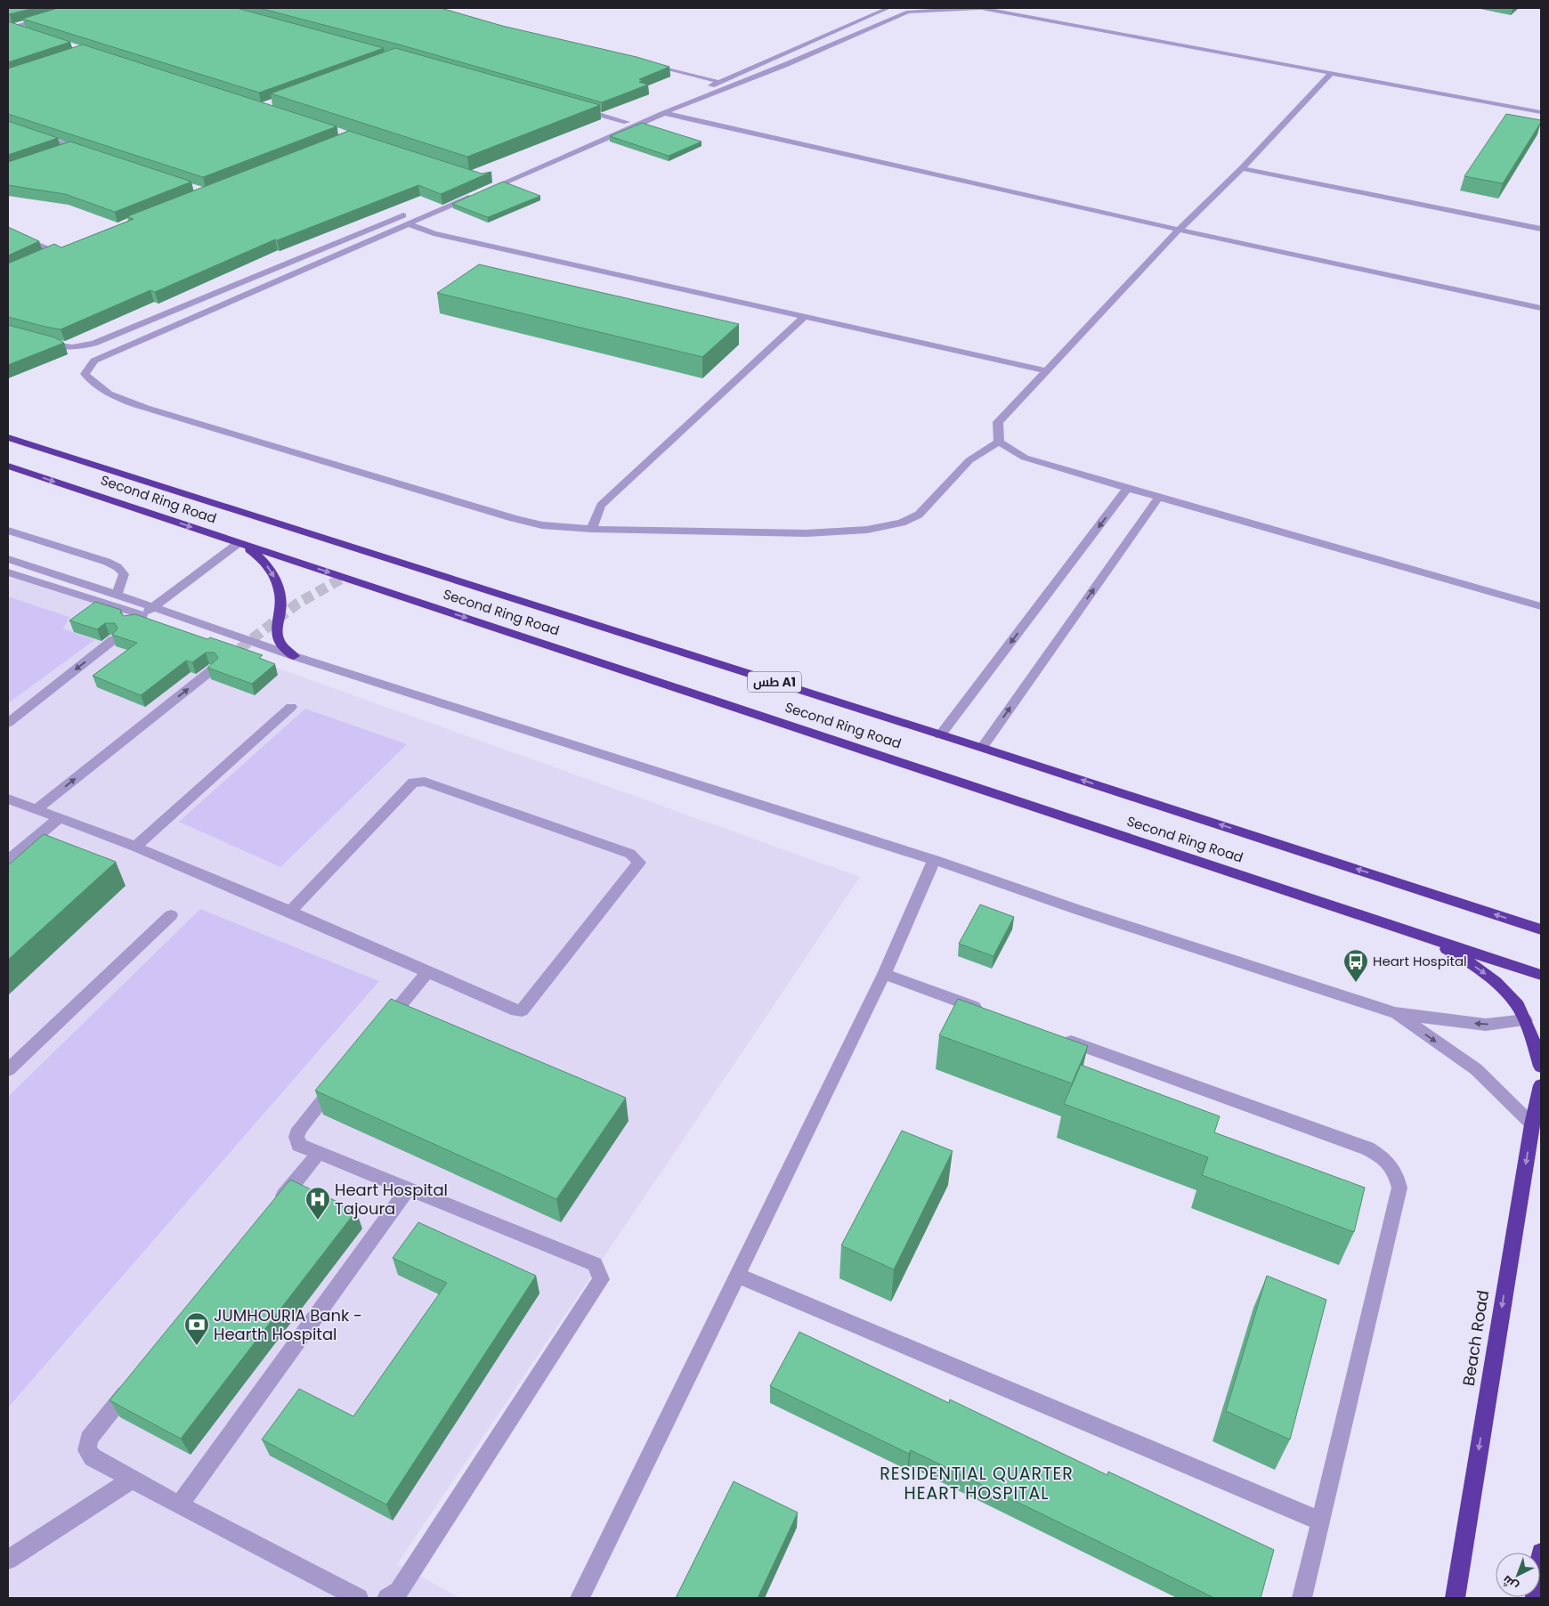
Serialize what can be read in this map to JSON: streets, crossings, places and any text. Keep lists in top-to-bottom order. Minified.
{"streets":{"highway":["Second Ring Road","طس A1","Beach Road"]},"one_way":["Beach Road"],"districts":["RESIDENTIAL QUARTER HEART HOSPITAL"],"places":{"bus stop":["Heart Hospital"],"hospital":["Heart Hospital Tajoura"],"bank":["JUMHOURIA Bank - Hearth Hospital"]},"north":"bottom left"}
